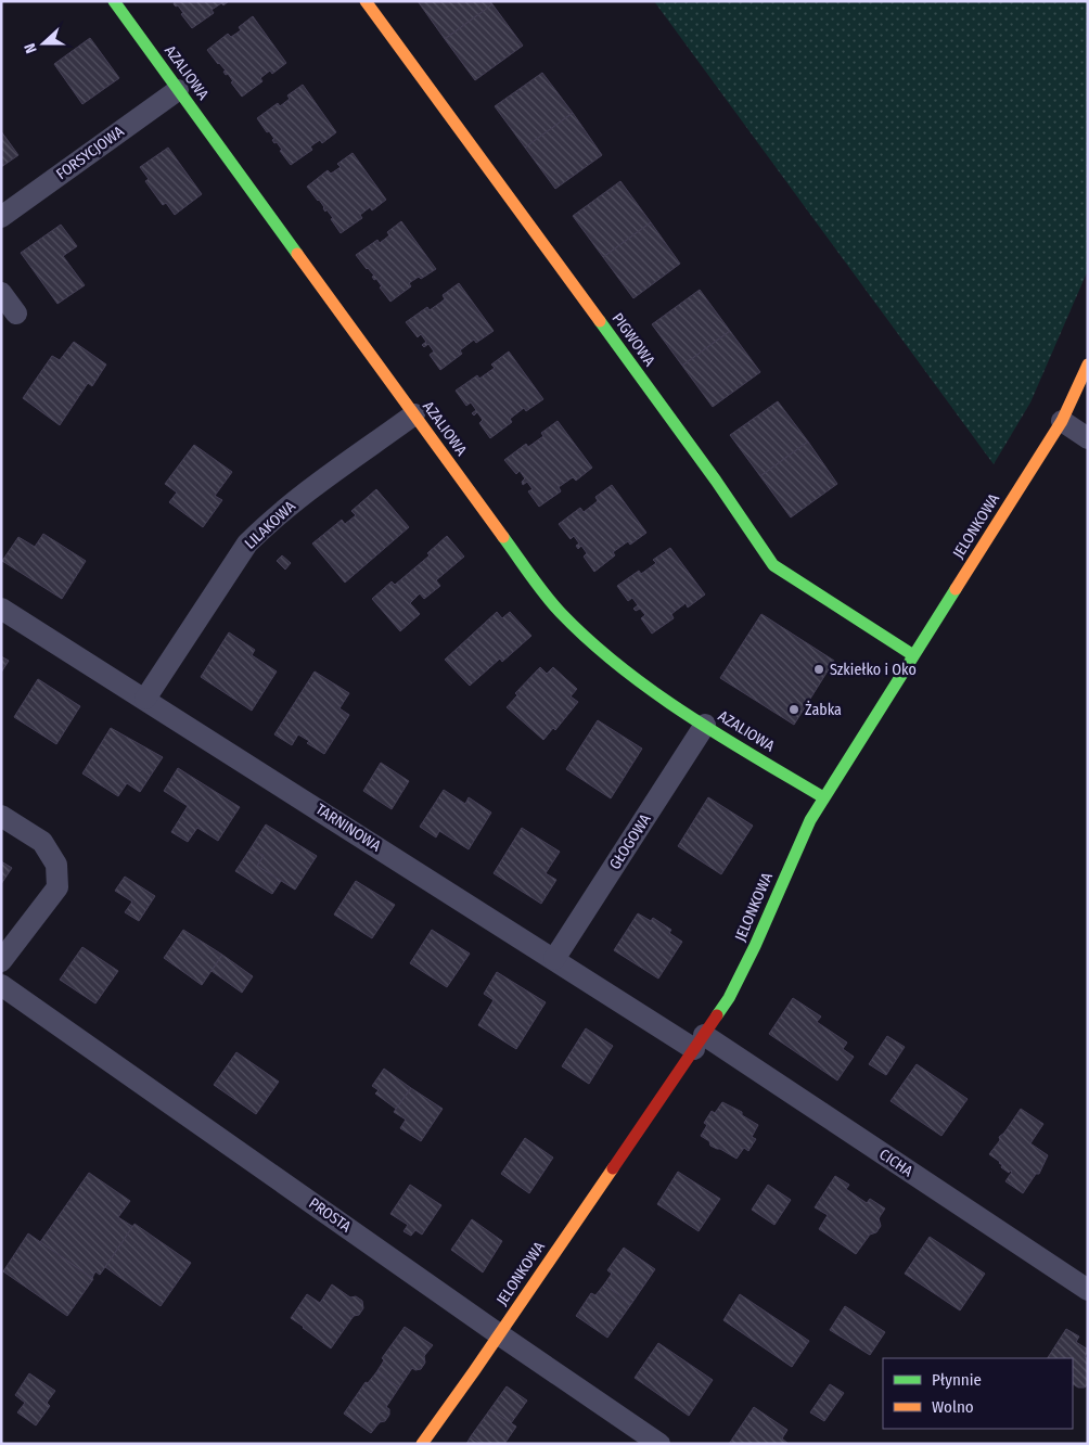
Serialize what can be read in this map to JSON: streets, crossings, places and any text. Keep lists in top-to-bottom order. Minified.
{"streets":{"street":["AZALIOWA","FORSYCJOWA","PIGWOWA","LILAKOWA","JELONKOWA","TARNINOWA","GŁOGOWA","CICHA","PROSTA"]},"crossings":[["AZALIOWA","FORSYCJOWA"],["AZALIOWA","LILAKOWA"],["AZALIOWA","JELONKOWA"],["AZALIOWA","GŁOGOWA"],["PIGWOWA","JELONKOWA"],["LILAKOWA","TARNINOWA"],["JELONKOWA","TARNINOWA"],["JELONKOWA","CICHA"],["JELONKOWA","PROSTA"],["TARNINOWA","GŁOGOWA"],["TARNINOWA","CICHA"]],"places":["Szkiełko i Oko","Żabka"],"legend":["Płynnie","Wolno"],"north":"left"}
